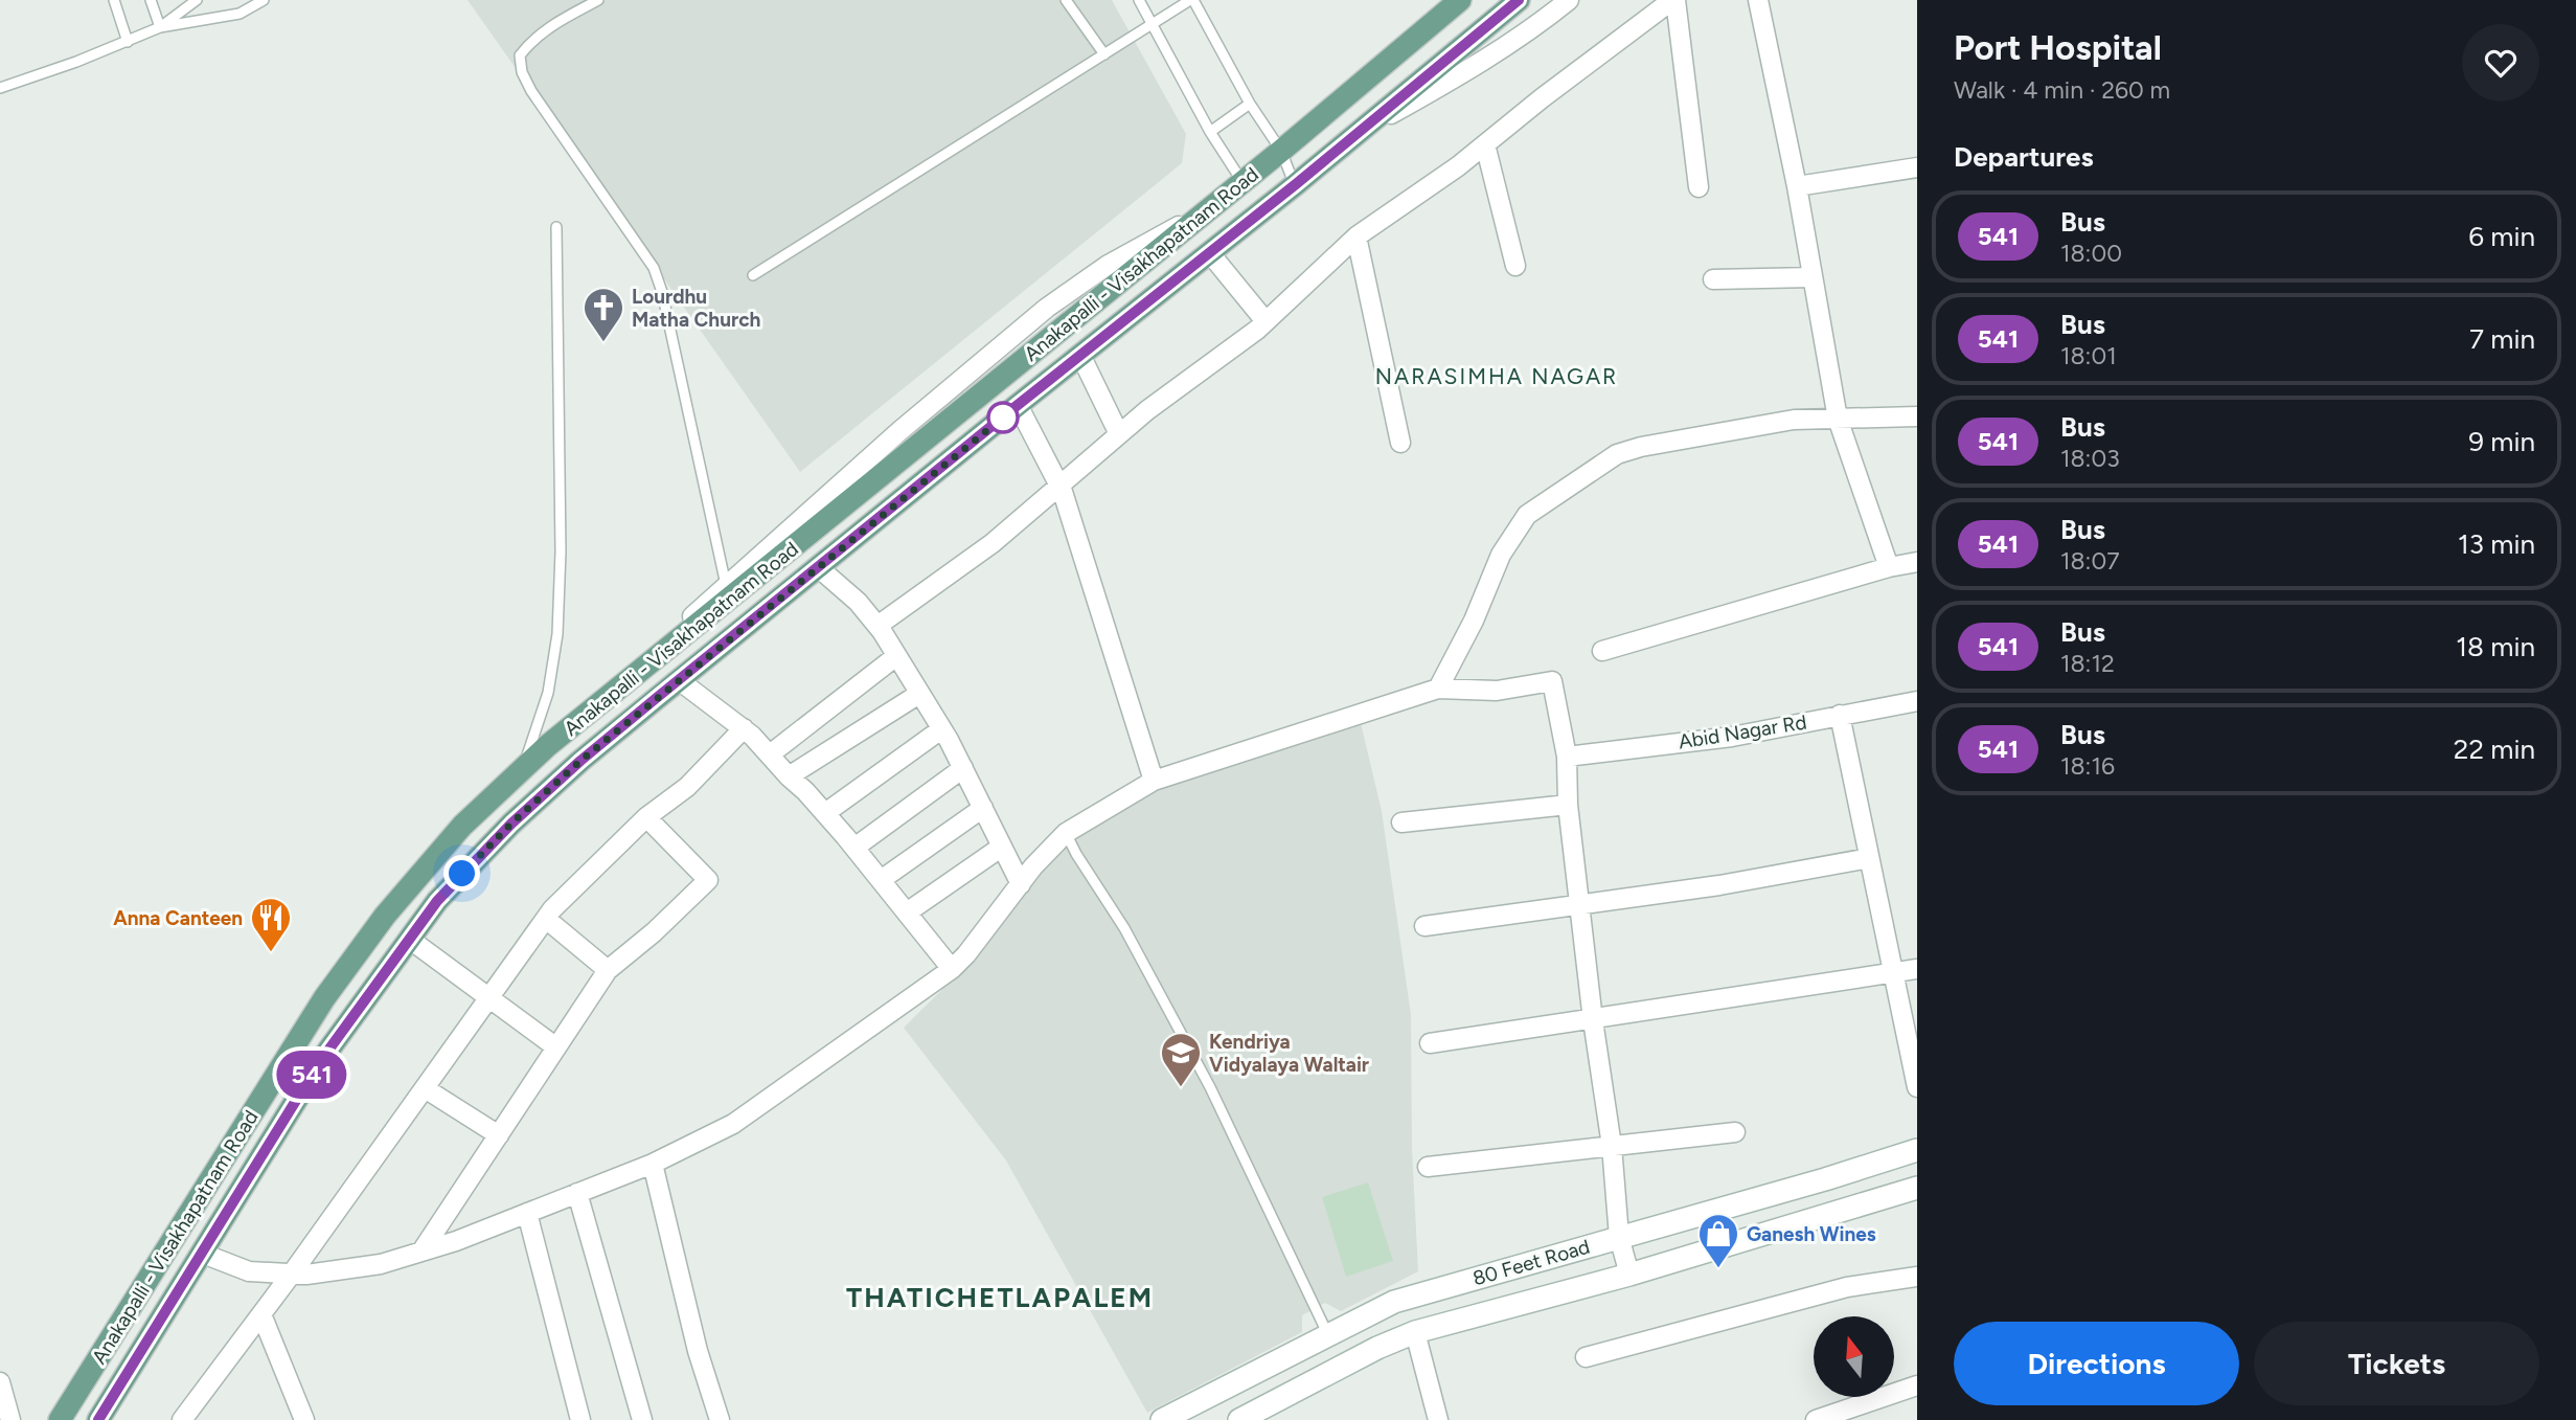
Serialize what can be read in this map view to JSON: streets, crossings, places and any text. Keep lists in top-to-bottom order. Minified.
{"streets":{"main road":["Anakapalli - Visakhapatnam Road"],"street":["Abid Nagar Rd","80 Feet Road"]},"districts":["NARASIMHA NAGAR","THATICHETLAPALEM"],"places":{"church":["Lourdhu Matha Church"],"restaurant":["Anna Canteen"],"school or university":["Kendriya Vidyalaya Waltair"],"shop":["Ganesh Wines"]},"lines":["bus line 541"],"north":"top","page":{"on_map":"541","heading":[["Port Hospital","Walk · 4 min · 260 m"],"Departures"],"list":[{"mark":"541","name":"Bus","note":"18:00","value":"6 min"},{"mark":"541","name":"Bus","note":"18:01","value":"7 min"},{"mark":"541","name":"Bus","note":"18:03","value":"9 min"},{"mark":"541","name":"Bus","note":"18:07","value":"13 min"},{"mark":"541","name":"Bus","note":"18:12","value":"18 min"},{"mark":"541","name":"Bus","note":"18:16","value":"22 min"}],"buttons":["Directions","Tickets"]}}
